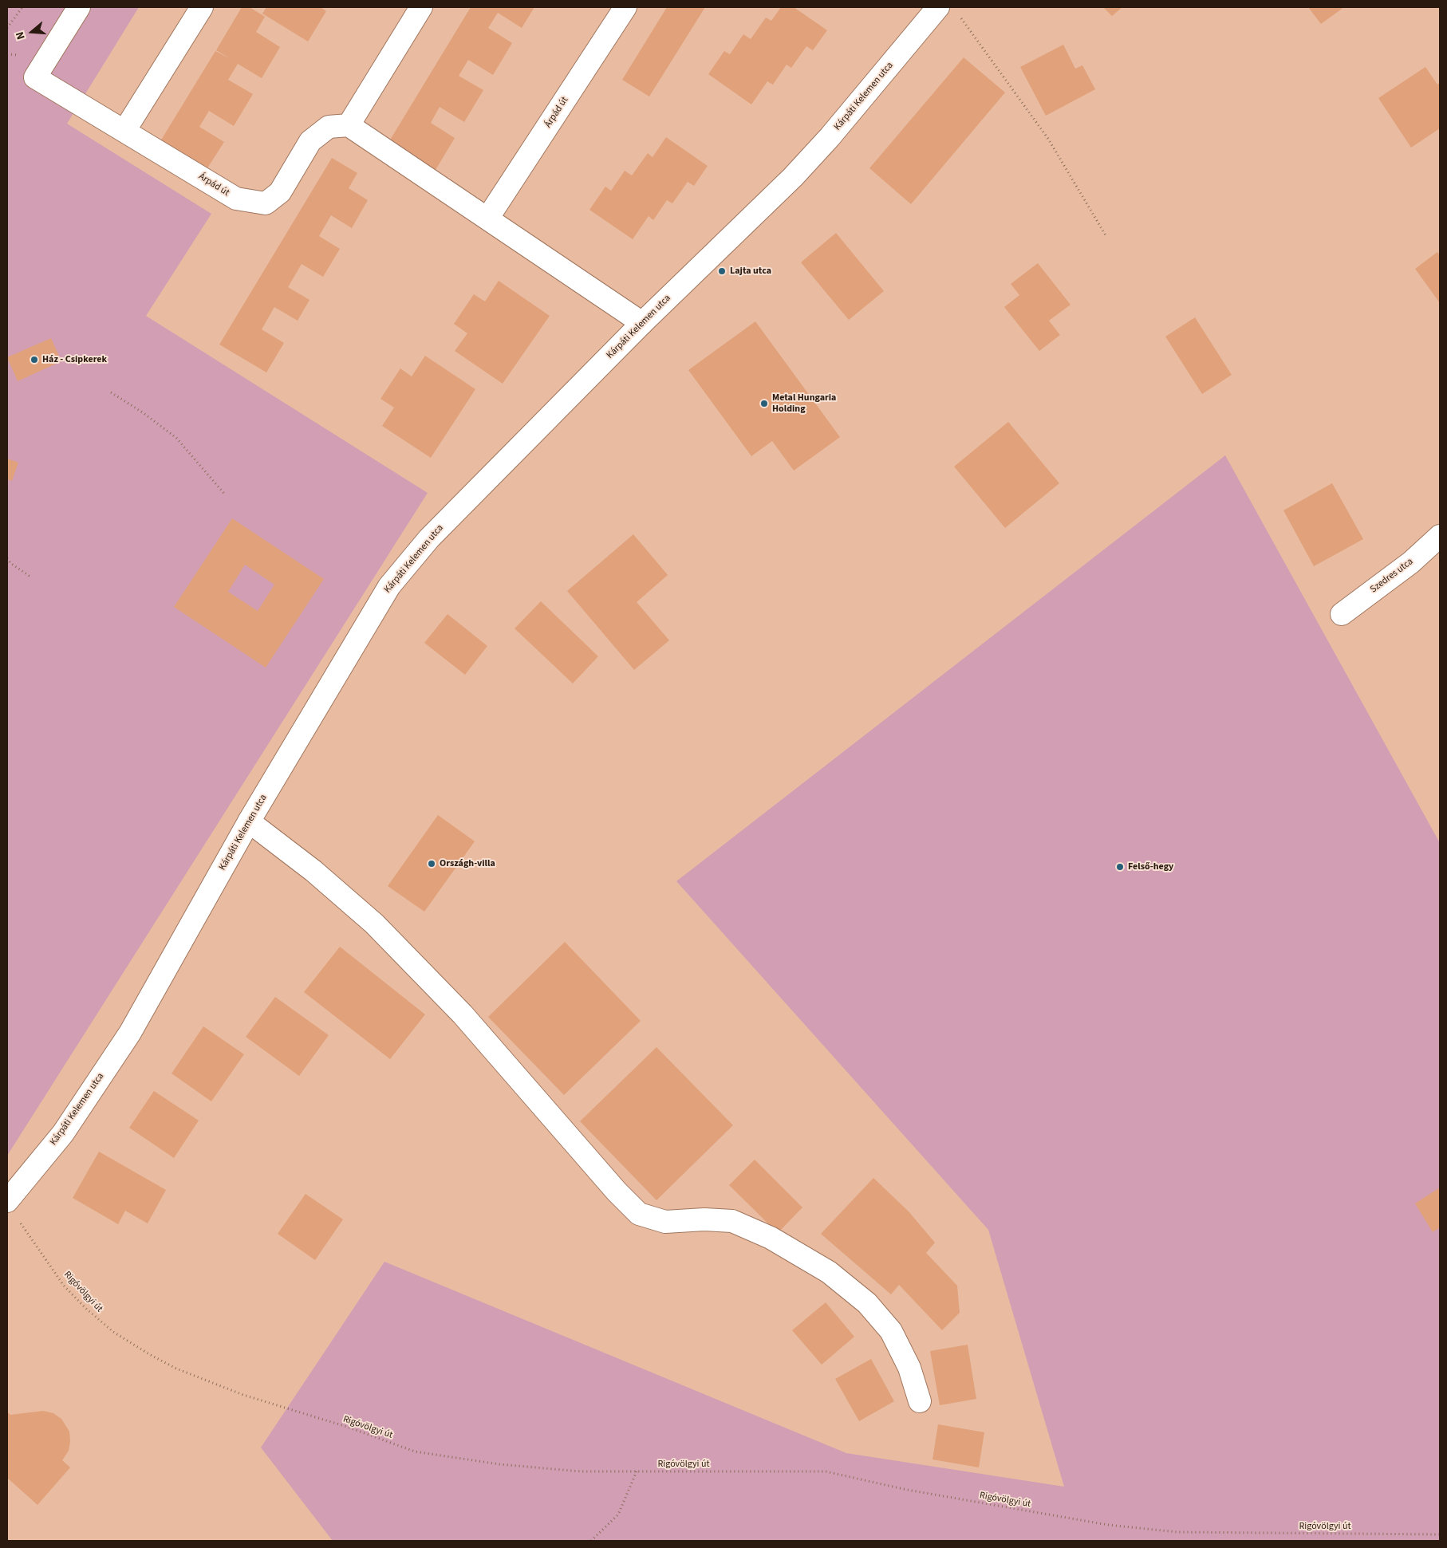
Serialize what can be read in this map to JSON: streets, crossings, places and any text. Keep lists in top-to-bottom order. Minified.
{"streets":{"street":["Kárpáti Kelemen utca","Árpád út","Szedres utca"],"path":["Rigóvölgyi út"]},"crossings":[["Kárpáti Kelemen utca","Rigóvölgyi út"]],"places":["Lajta utca","Ház - Csipkerek","Metal Hungaria Holding","Országh-villa","Felső-hegy"],"north":"left"}
